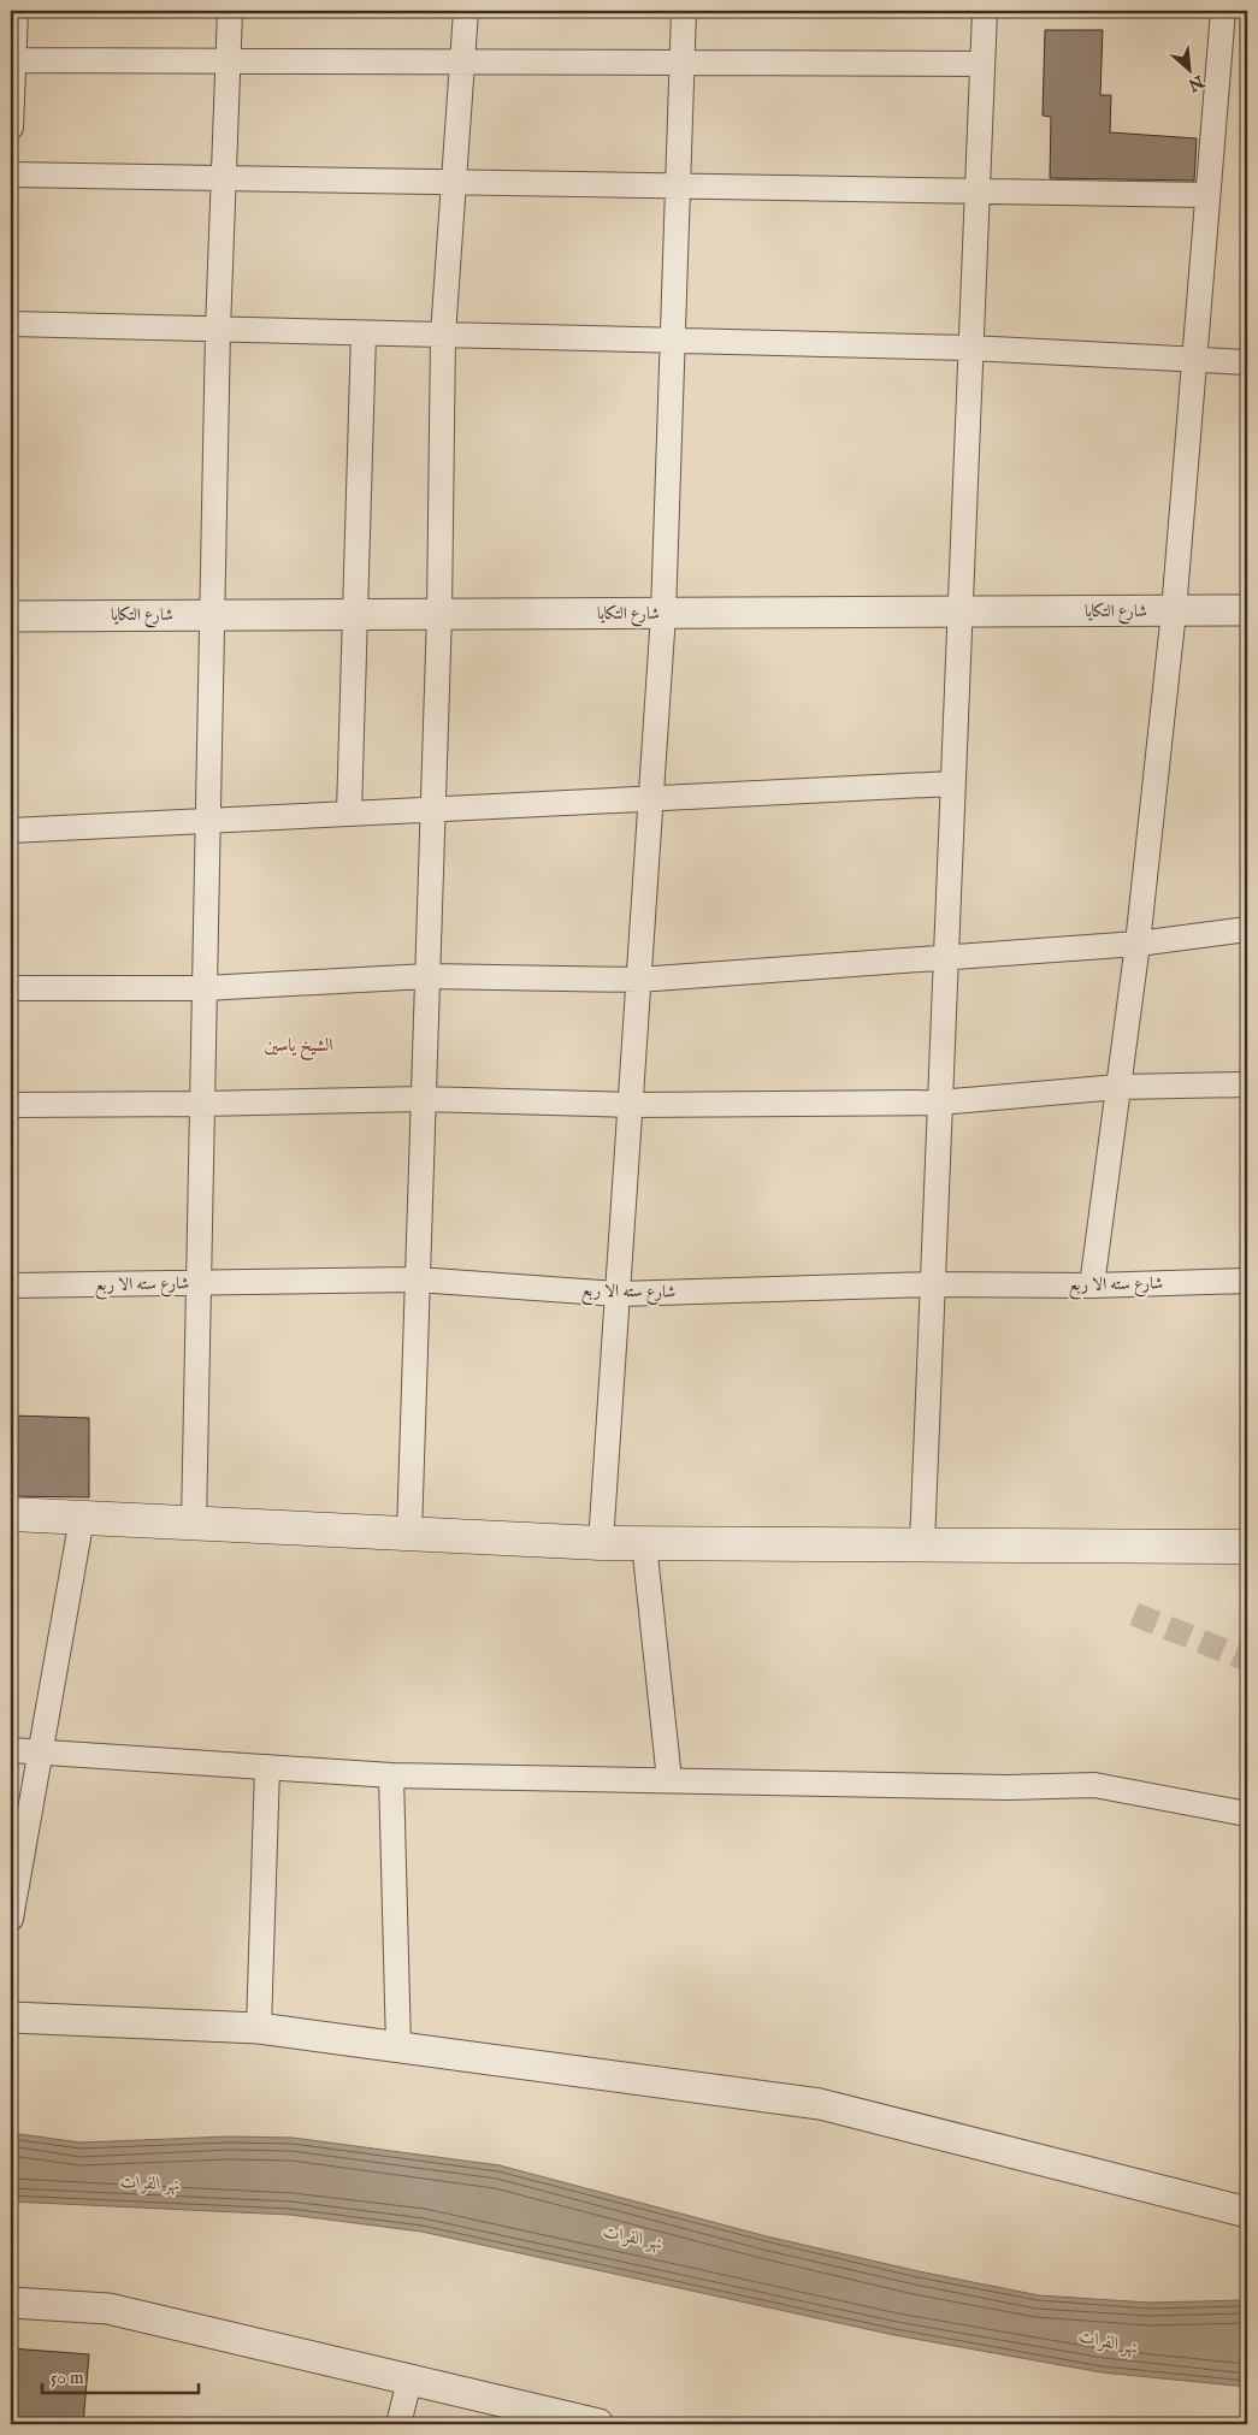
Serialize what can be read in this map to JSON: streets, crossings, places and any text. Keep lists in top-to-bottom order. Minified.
{"streets":{"street":["شارع التكايا","شارع سته الا ربع"]},"districts":["الشيخ ياسين"],"water":["نهر الفرات"],"scale_bar":"50 m","north":"bottom right"}
